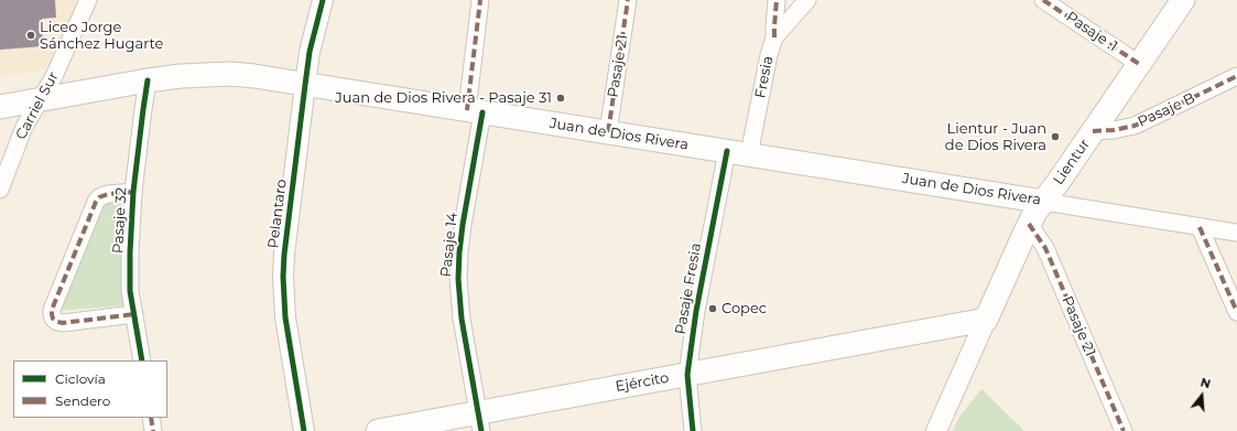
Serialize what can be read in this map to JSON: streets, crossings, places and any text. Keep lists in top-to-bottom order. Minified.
{"streets":{"main road":["Juan de Dios Rivera","Lientur","Ejército"],"street":["Pasaje .1","Pasaje 21","Fresia","Carriel Sur","Pasaje B","Pelantaro","Pasaje 32","Pasaje 14","Pasaje Fresia"]},"crossings":[["Pasaje .1","Lientur"],["Pasaje 21","Juan de Dios Rivera"],["Pasaje 21","Lientur"],["Fresia","Juan de Dios Rivera"],["Carriel Sur","Juan de Dios Rivera"],["Pasaje B","Lientur"],["Juan de Dios Rivera","Lientur"],["Juan de Dios Rivera","Pelantaro"],["Juan de Dios Rivera","Pasaje 32"],["Juan de Dios Rivera","Pasaje 14"],["Juan de Dios Rivera","Pasaje Fresia"],["Lientur","Ejército"],["Pasaje 14","Ejército"],["Pasaje Fresia","Ejército"]],"places":["Liceo Jorge Sánchez Hugarte","Juan de Dios Rivera - Pasaje 31","Lientur - Juan de Dios Rivera","Copec"],"legend":["Ciclovía","Sendero"],"north":"top"}
